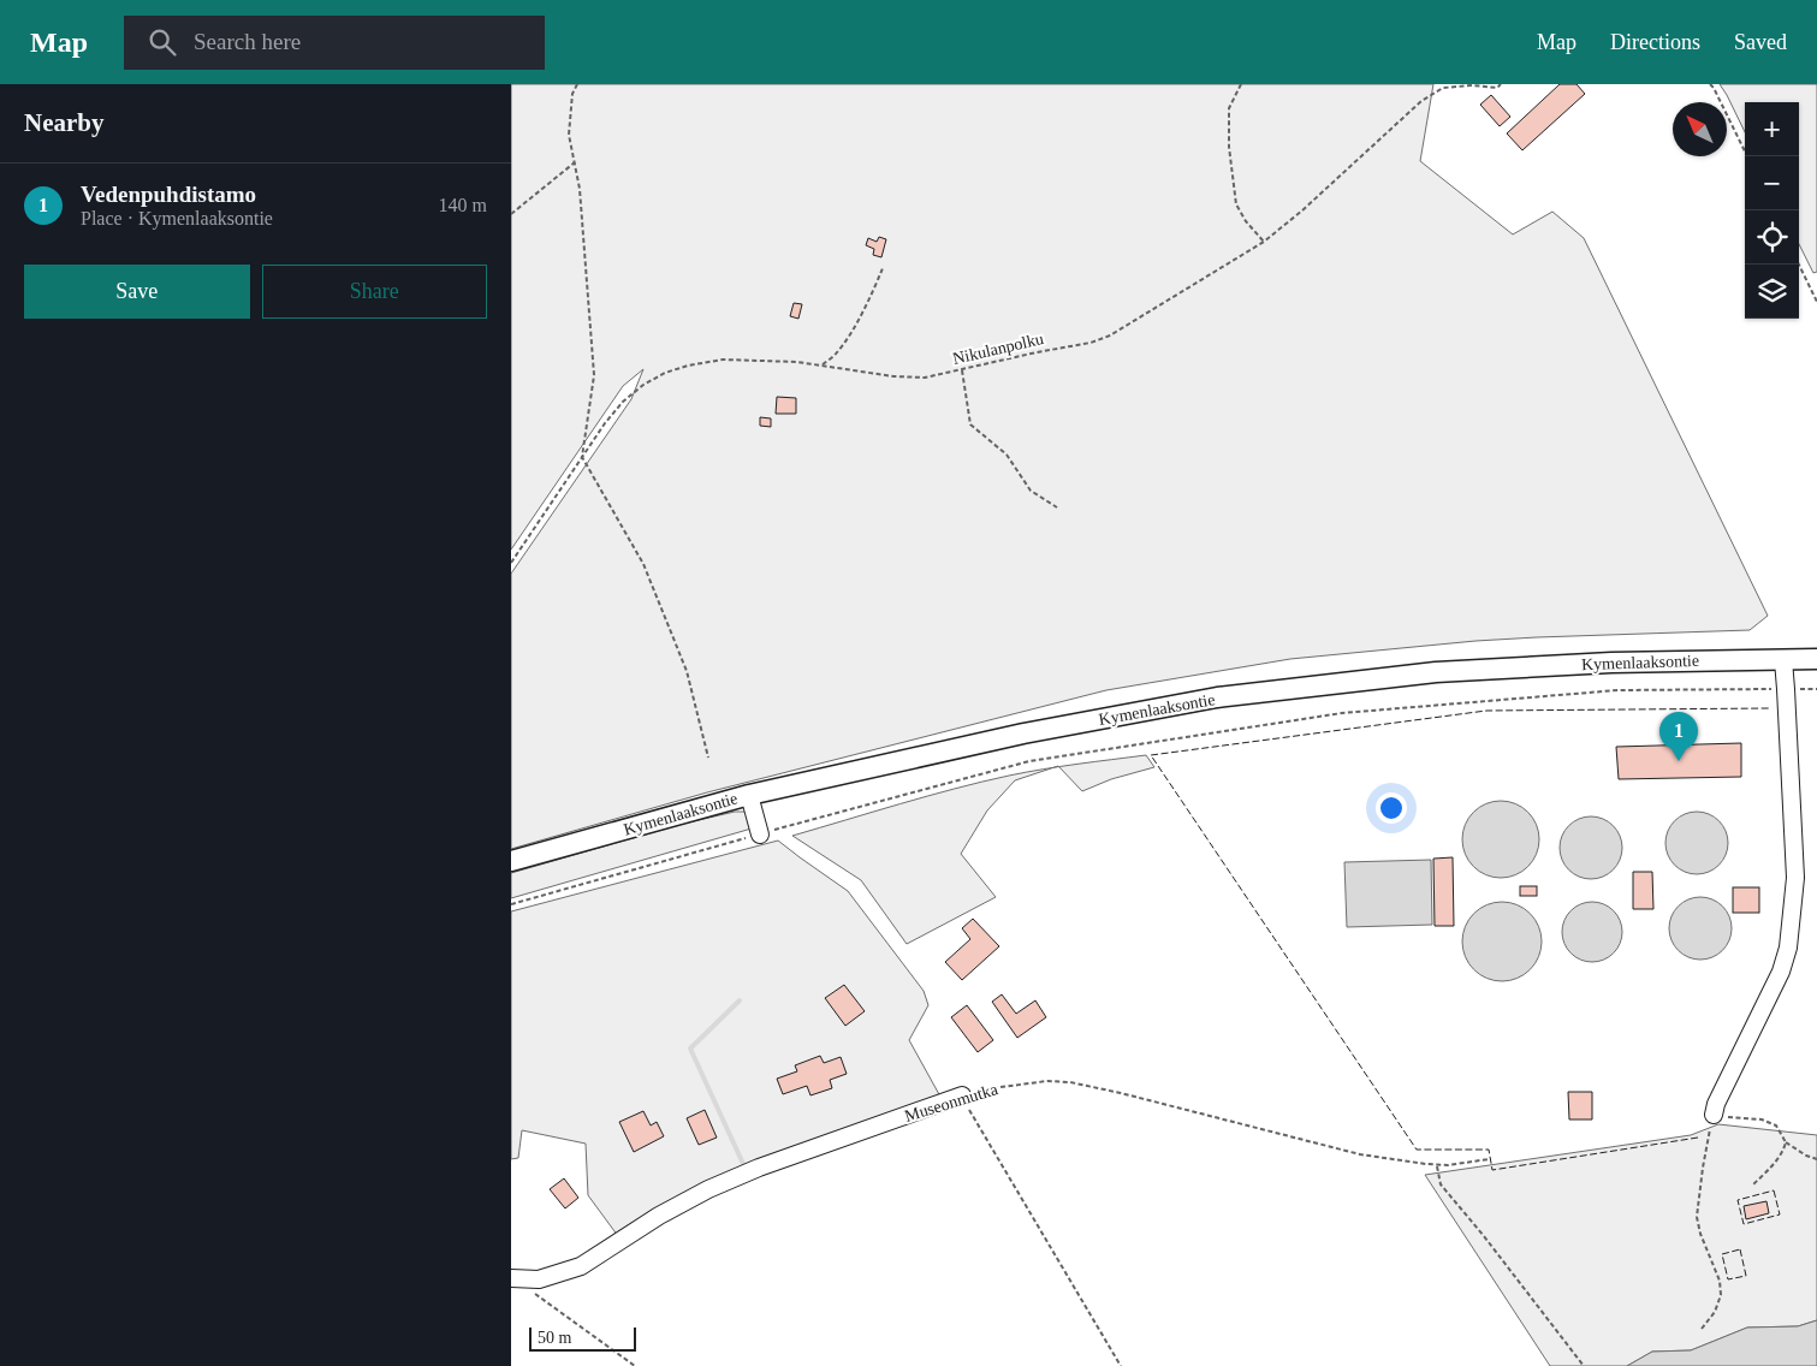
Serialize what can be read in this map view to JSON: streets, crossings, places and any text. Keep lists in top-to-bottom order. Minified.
{"streets":{"main road":["Kymenlaaksontie"],"street":["Museonmutka"],"path":["Nikulanpolku"]},"scale_bar":"50 m","north":"top left","page":{"header":"Map","search":"Search here","nav":["Map","Directions","Saved"],"heading":"Nearby","map_buttons":["+","−"],"list":[{"mark":"1","name":"Vedenpuhdistamo","note":"Place · Kymenlaaksontie","value":"140 m"}],"buttons":["Save","Share"],"pins":"1","scale":"50 m"}}
